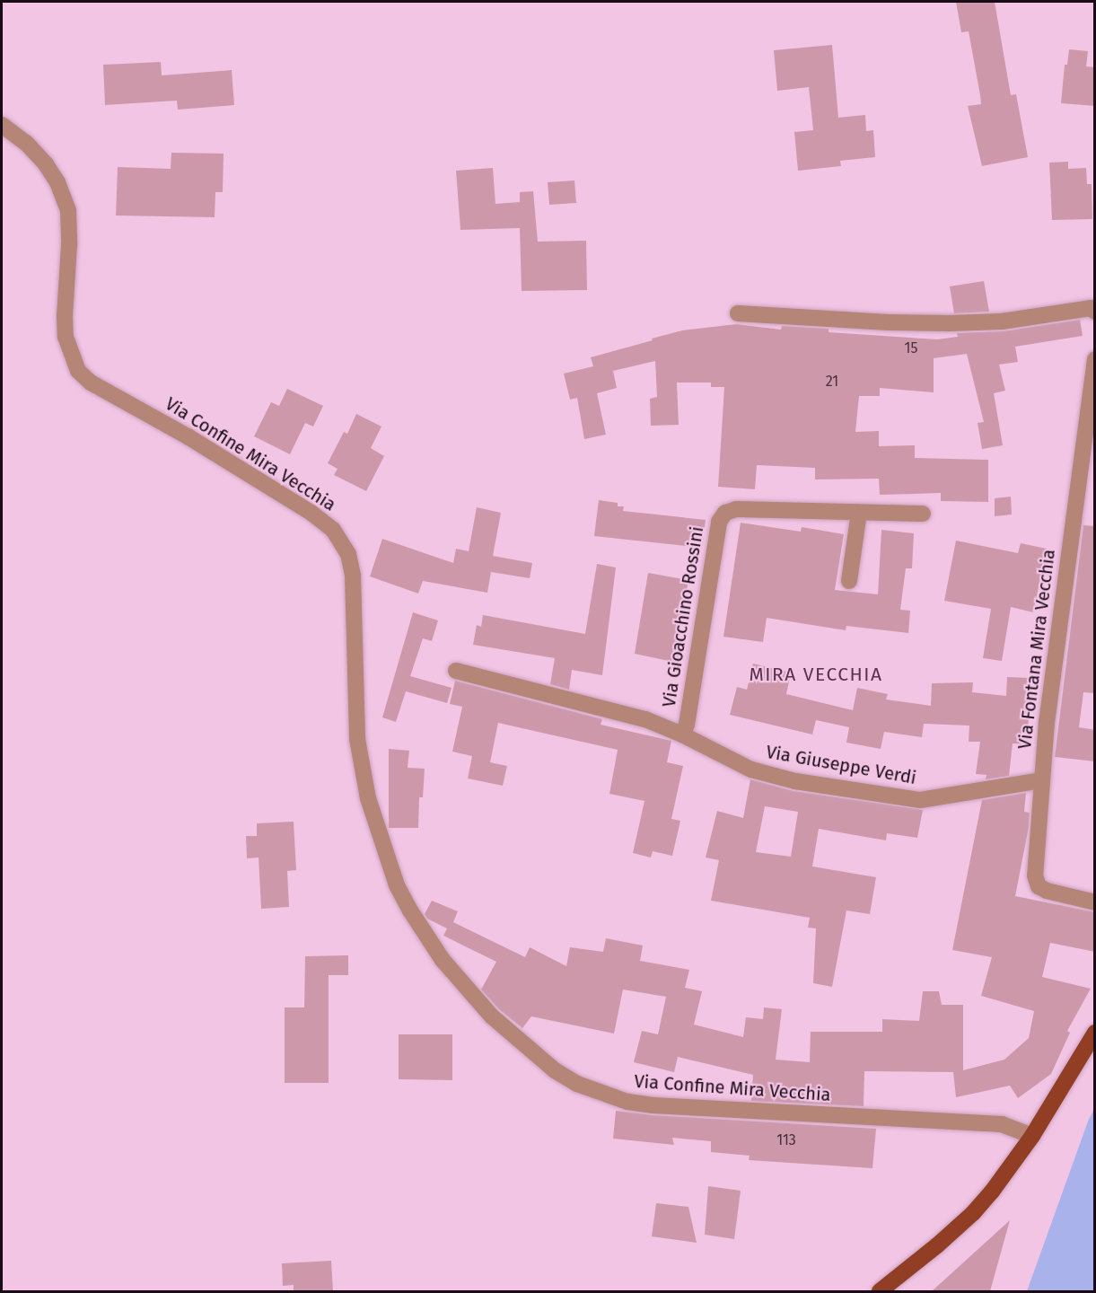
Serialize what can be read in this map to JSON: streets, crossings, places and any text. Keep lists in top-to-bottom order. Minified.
{"streets":{"street":["Via Confine Mira Vecchia","Via Gioacchino Rossini","Via Fontana Mira Vecchia","Via Giuseppe Verdi"]},"crossings":[["Via Gioacchino Rossini","Via Giuseppe Verdi"],["Via Fontana Mira Vecchia","Via Giuseppe Verdi"]],"districts":["MIRA VECCHIA"],"house_numbers":["15","21","113"]}
